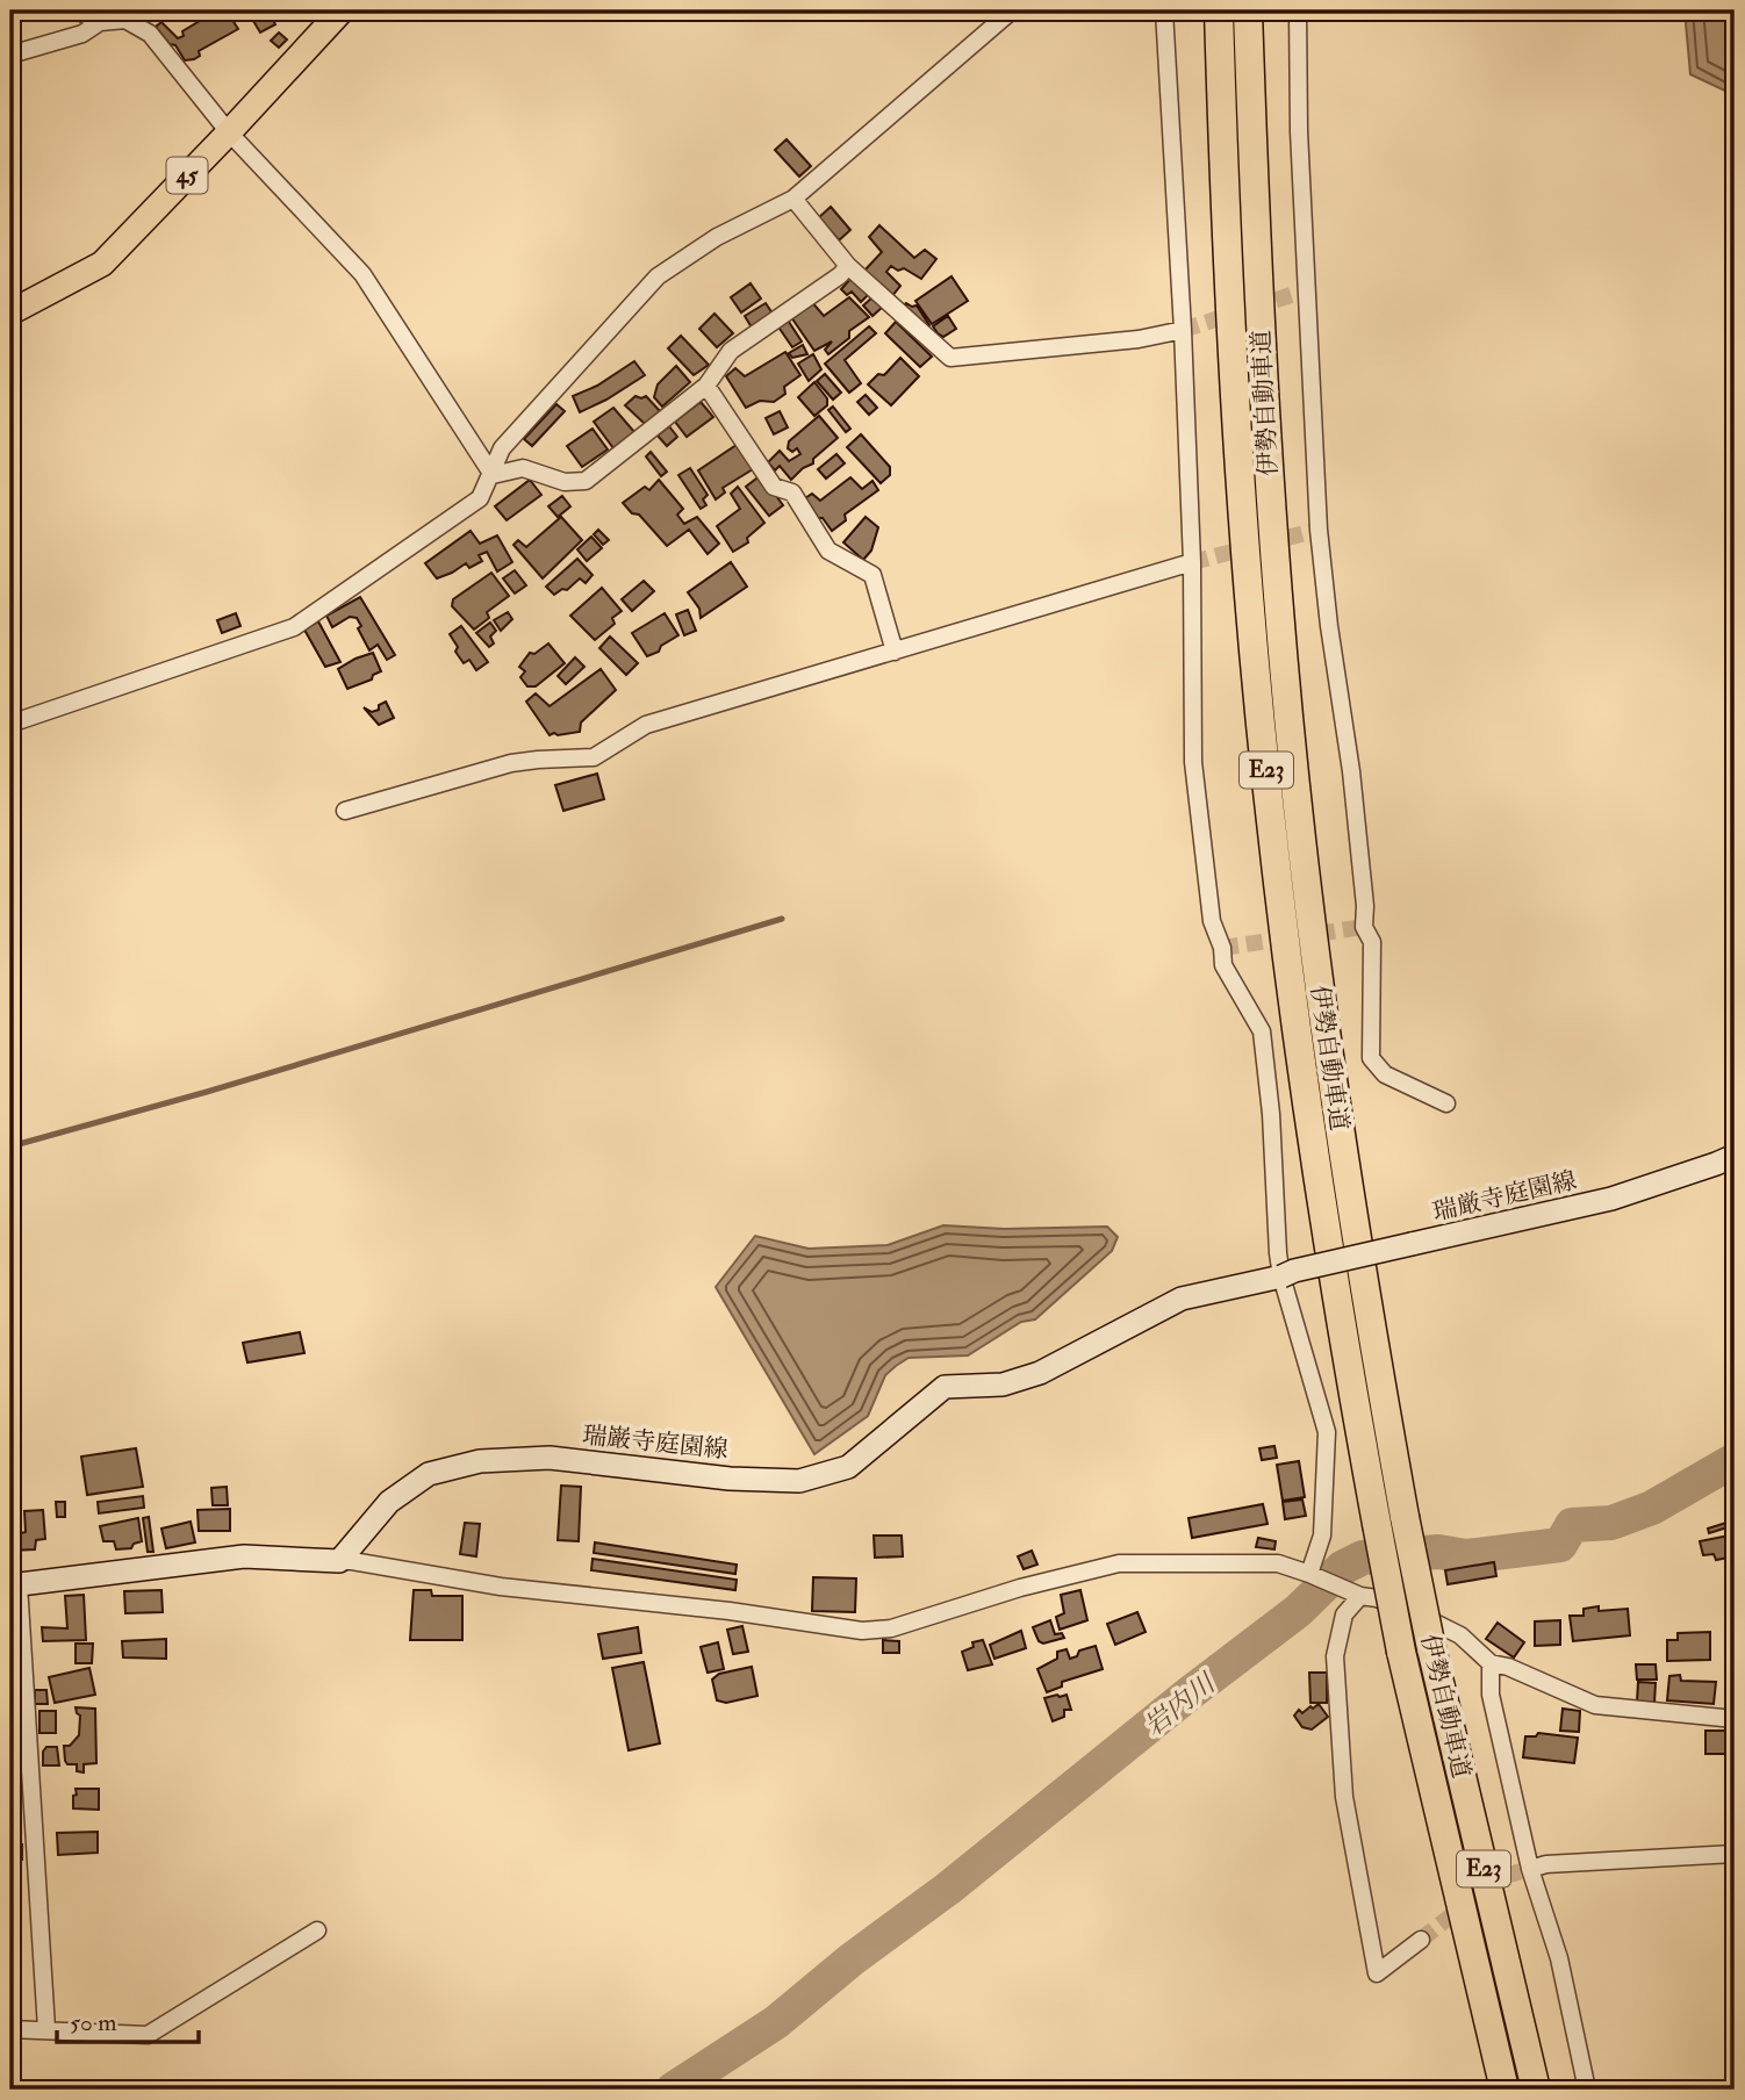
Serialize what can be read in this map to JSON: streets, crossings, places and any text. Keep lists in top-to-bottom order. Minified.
{"streets":{"highway":["伊勢自動車道","E23"],"main road":["45","瑞厳寺庭園線","瑞巌寺庭園線"]},"crossings":[["瑞厳寺庭園線","瑞巌寺庭園線"]],"water":["岩内川"],"scale_bar":"50 m"}
